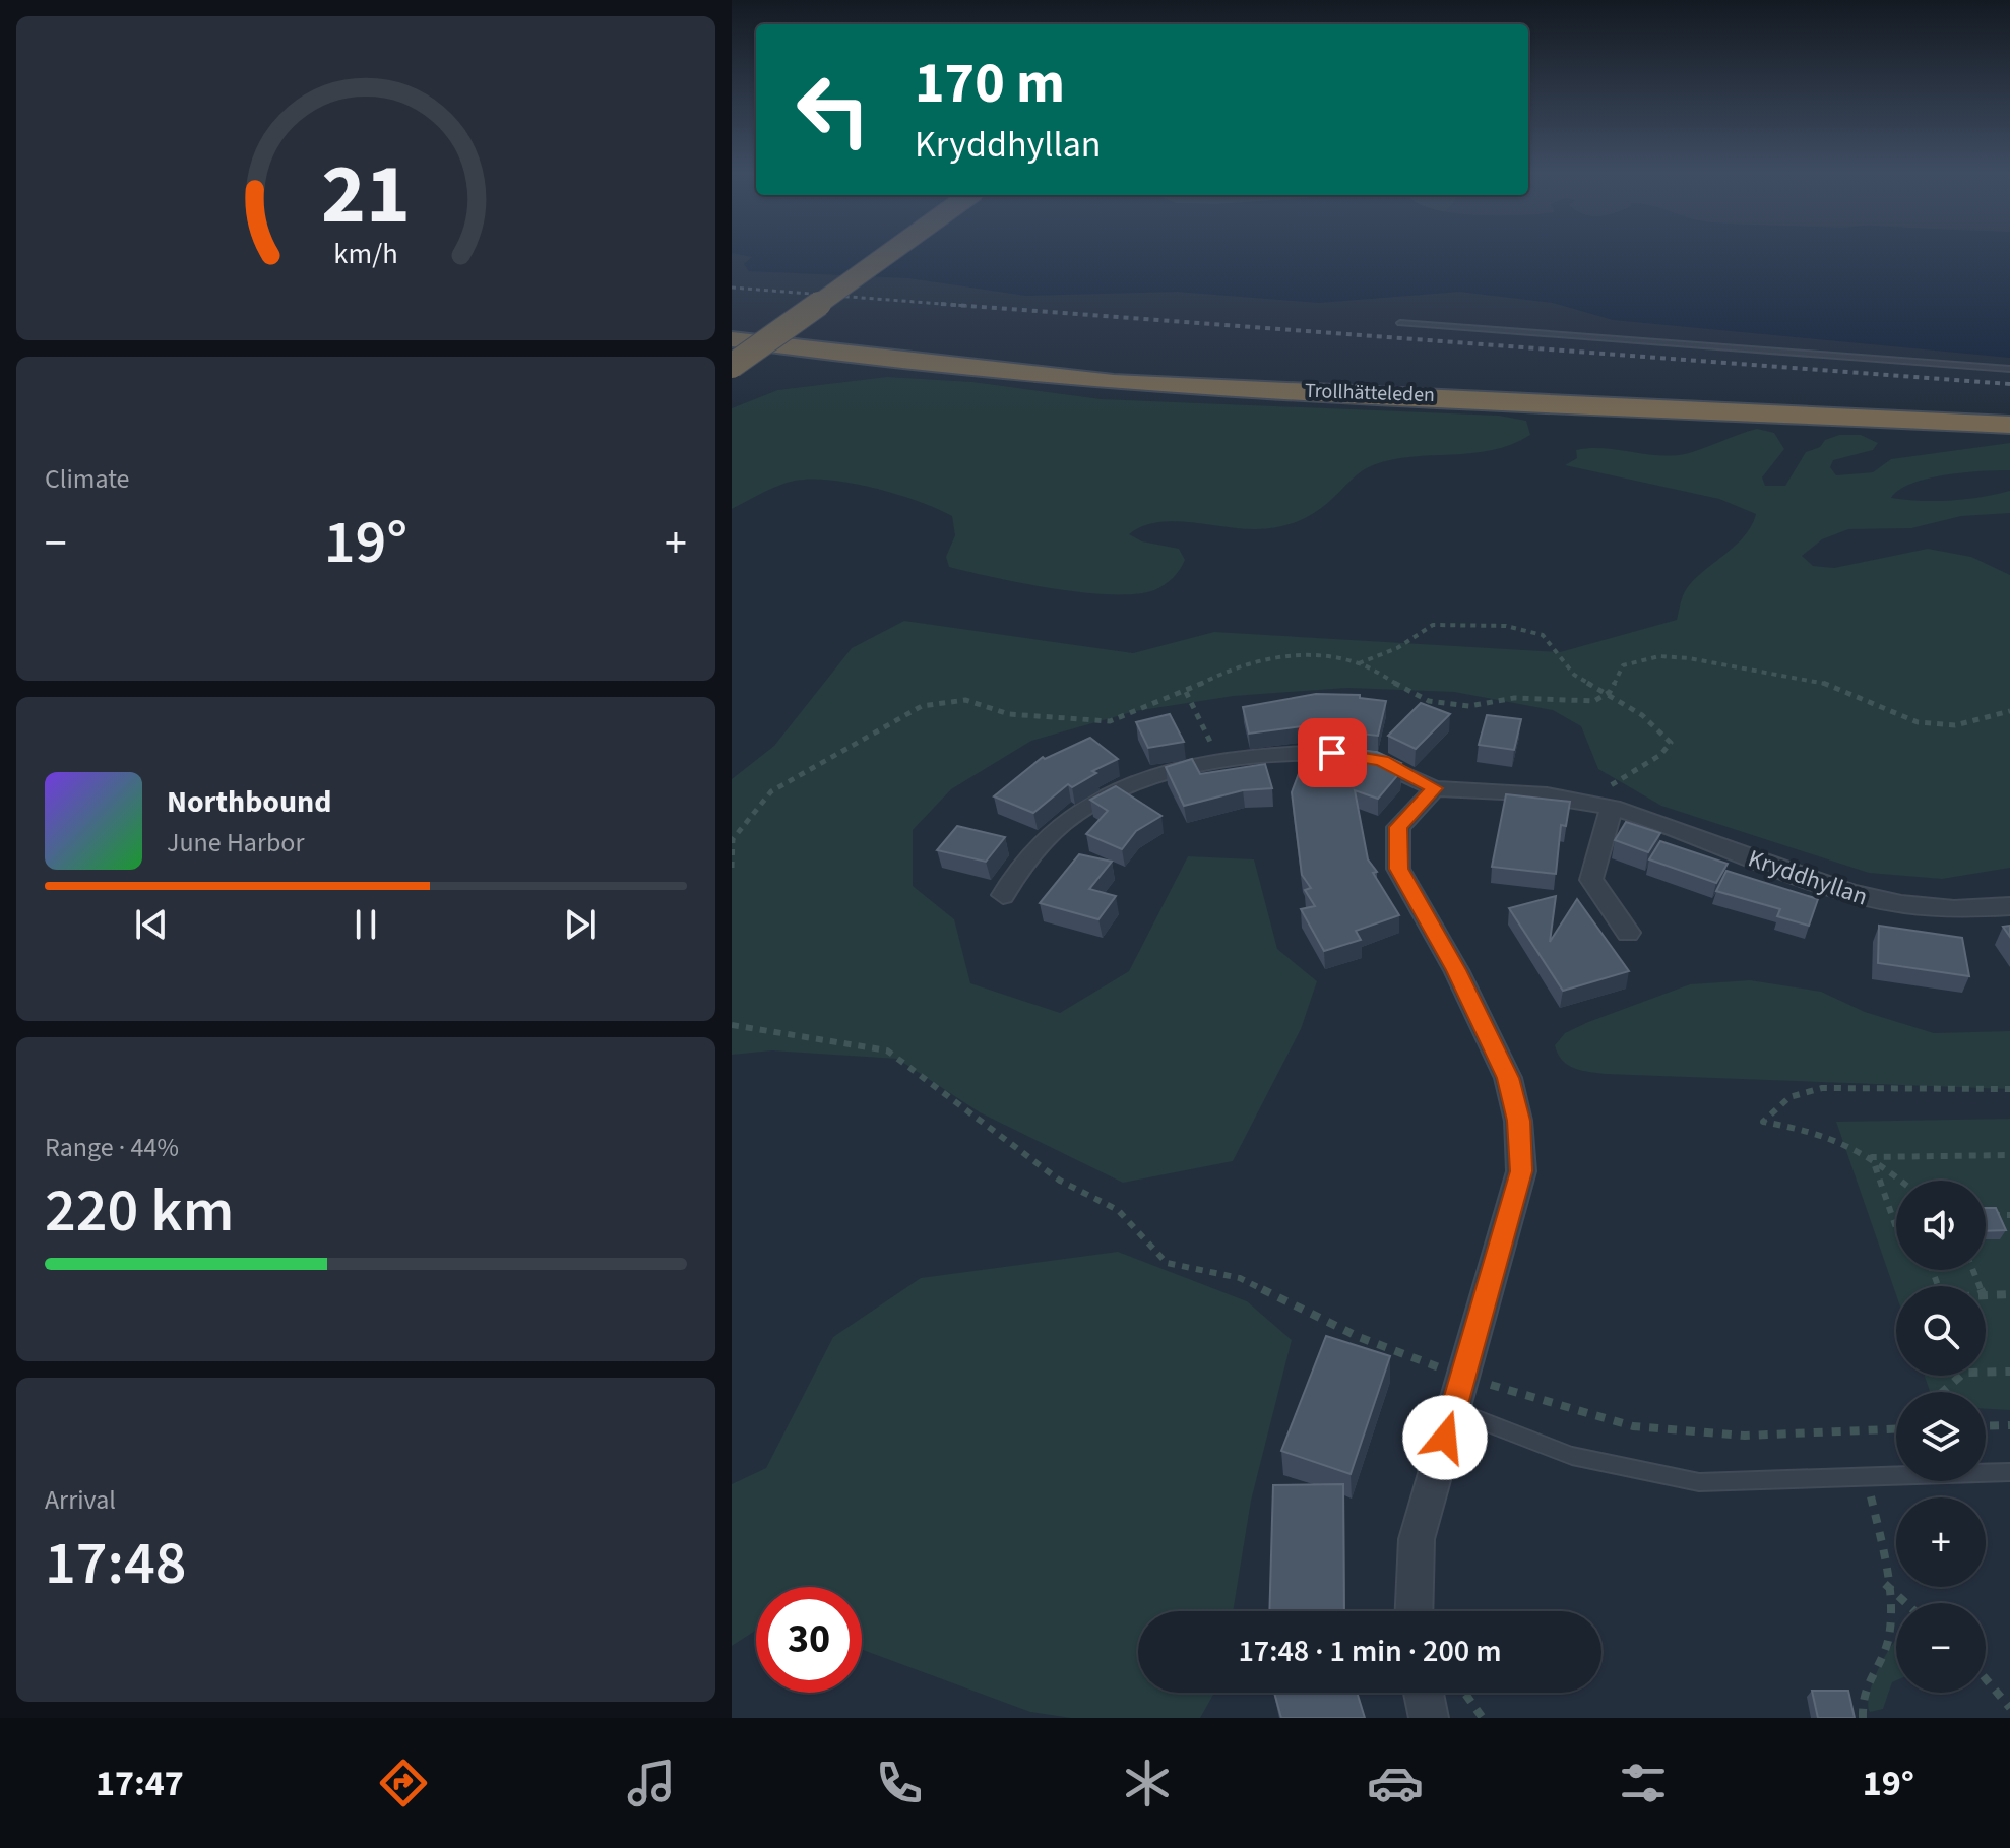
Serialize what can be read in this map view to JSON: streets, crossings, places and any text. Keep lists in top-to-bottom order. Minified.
{"streets":{"highway":["Trollhätteleden"],"street":["Kryddhyllan"]},"page":{"turn":["170 m","Kryddhyllan"],"tile":["Climate",["Range · 44%","220 km"],["Arrival","17:48"]],"heat":["−","19°","+"],"song":["Northbound","June Harbor"],"map_buttons":["+","−"],"limit":"30","trip":"17:48 · 1 min · 200 m","tabs":["17:47","19°"],"gauge":["21","km/h"]}}
